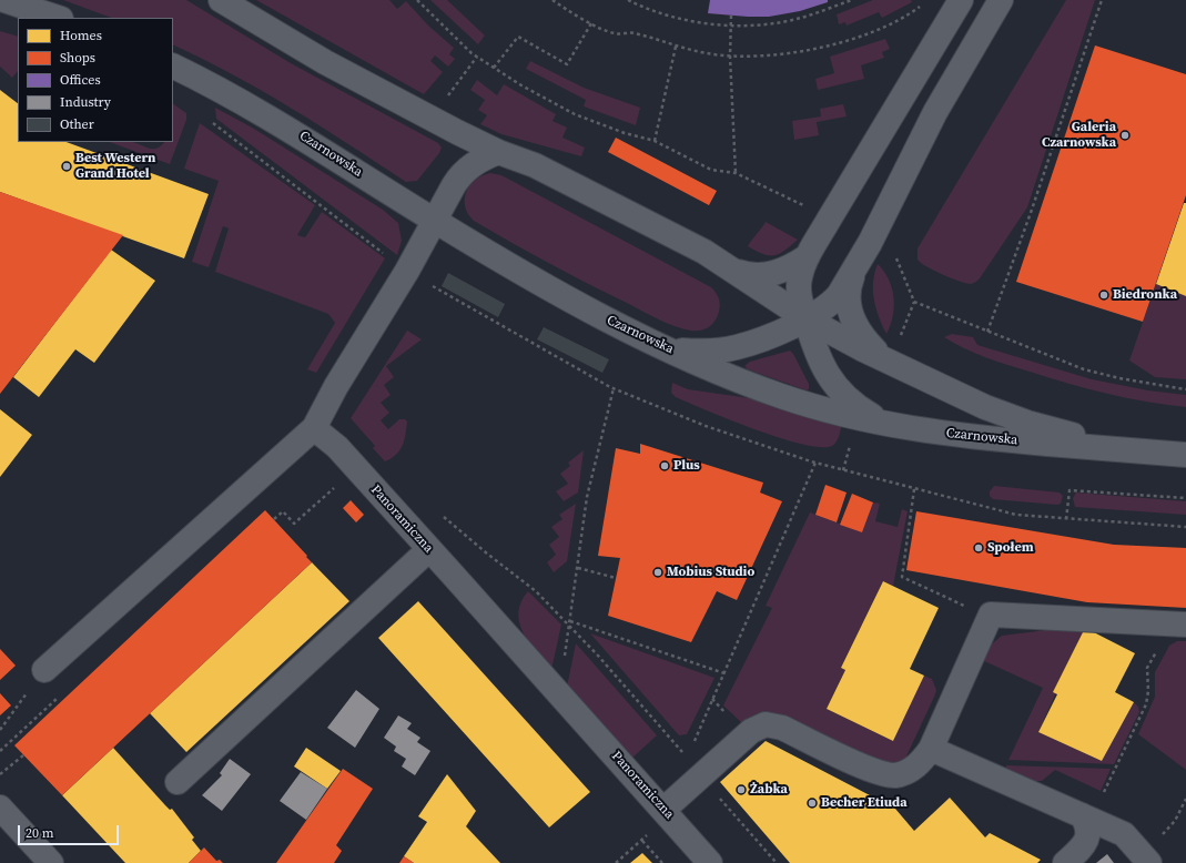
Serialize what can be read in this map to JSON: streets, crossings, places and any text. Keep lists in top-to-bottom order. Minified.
{"streets":{"street":["Czarnowska","Panoramiczna"]},"places":["Galeria Czarnowska","Best Western Grand Hotel","Biedronka","Plus","Społem","Mobius Studio","Żabka","Becher Etiuda"],"legend":["Homes","Shops","Offices","Industry","Other"],"scale_bar":"20 m"}
